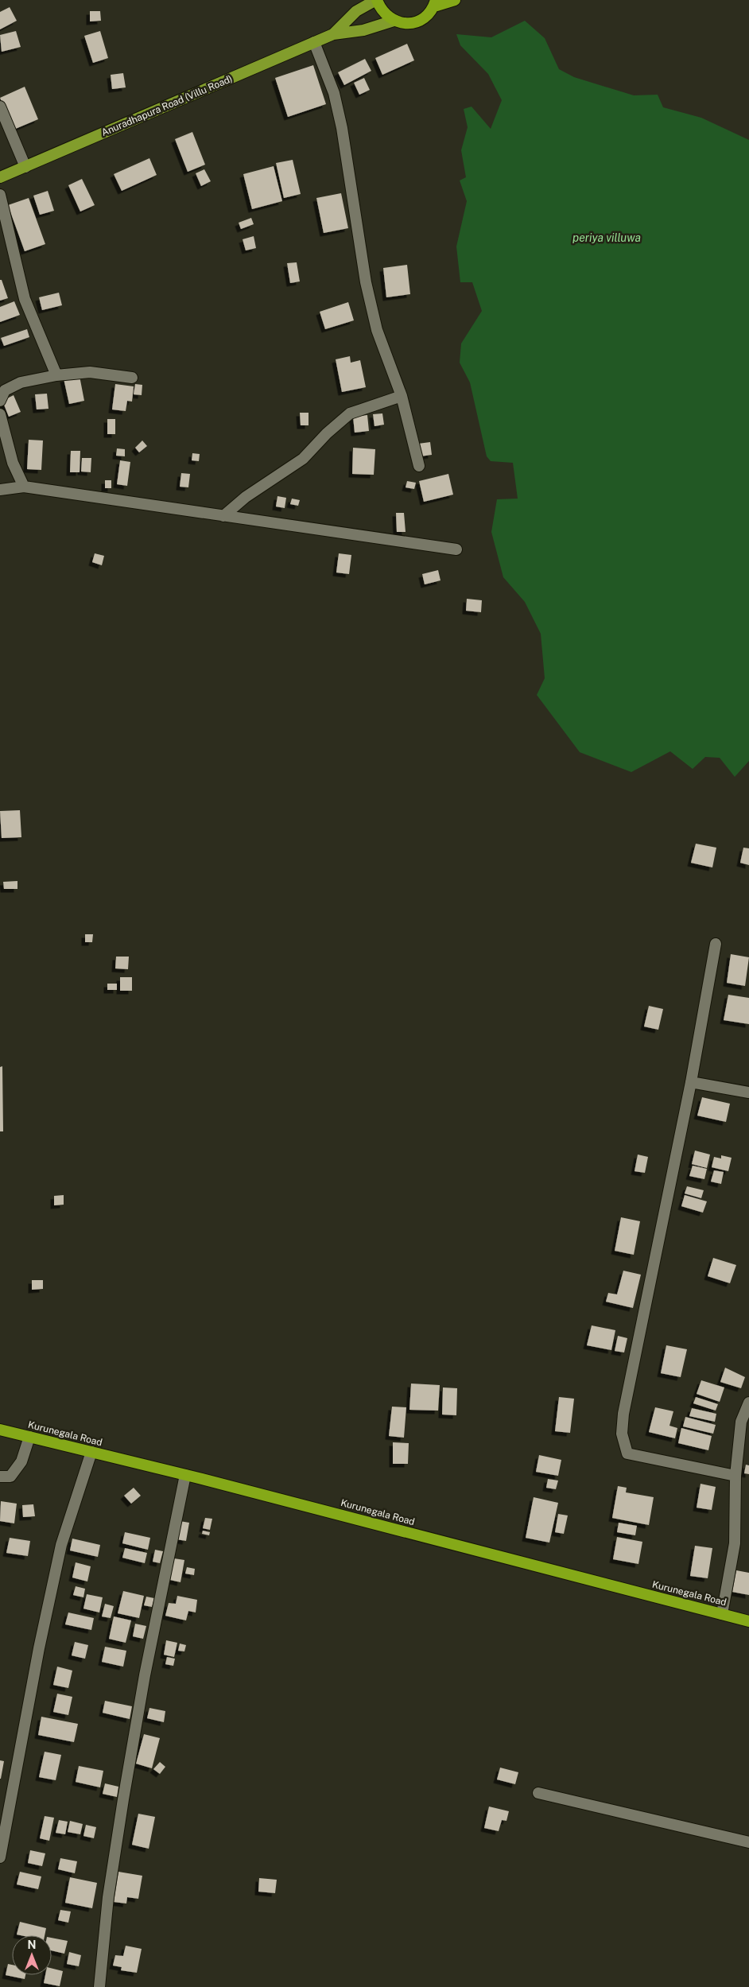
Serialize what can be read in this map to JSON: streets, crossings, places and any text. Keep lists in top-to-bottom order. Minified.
{"streets":{"highway":["Kurunegala Road"],"main road":["Anuradhapura Road (Villu Road)"]},"water":["periya villuwa"],"north":"top"}
